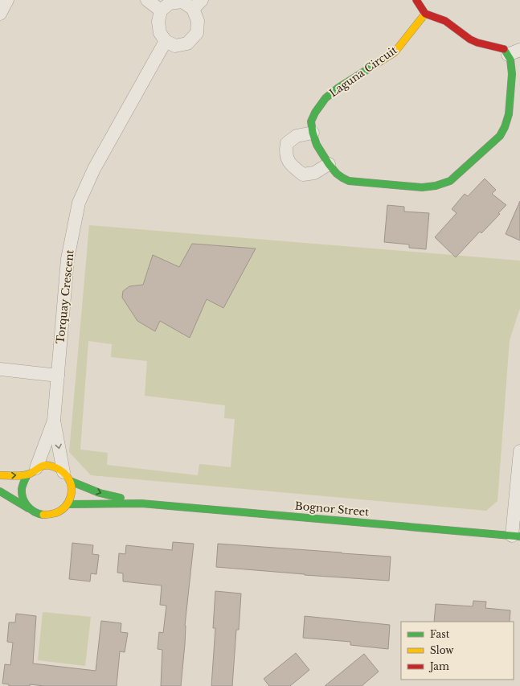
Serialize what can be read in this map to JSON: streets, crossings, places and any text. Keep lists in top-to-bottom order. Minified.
{"streets":{"street":["Laguna Circuit","Torquay Crescent","Bognor Street"]},"crossings":[["Torquay Crescent","Bognor Street"]],"legend":["Fast","Slow","Jam"]}
